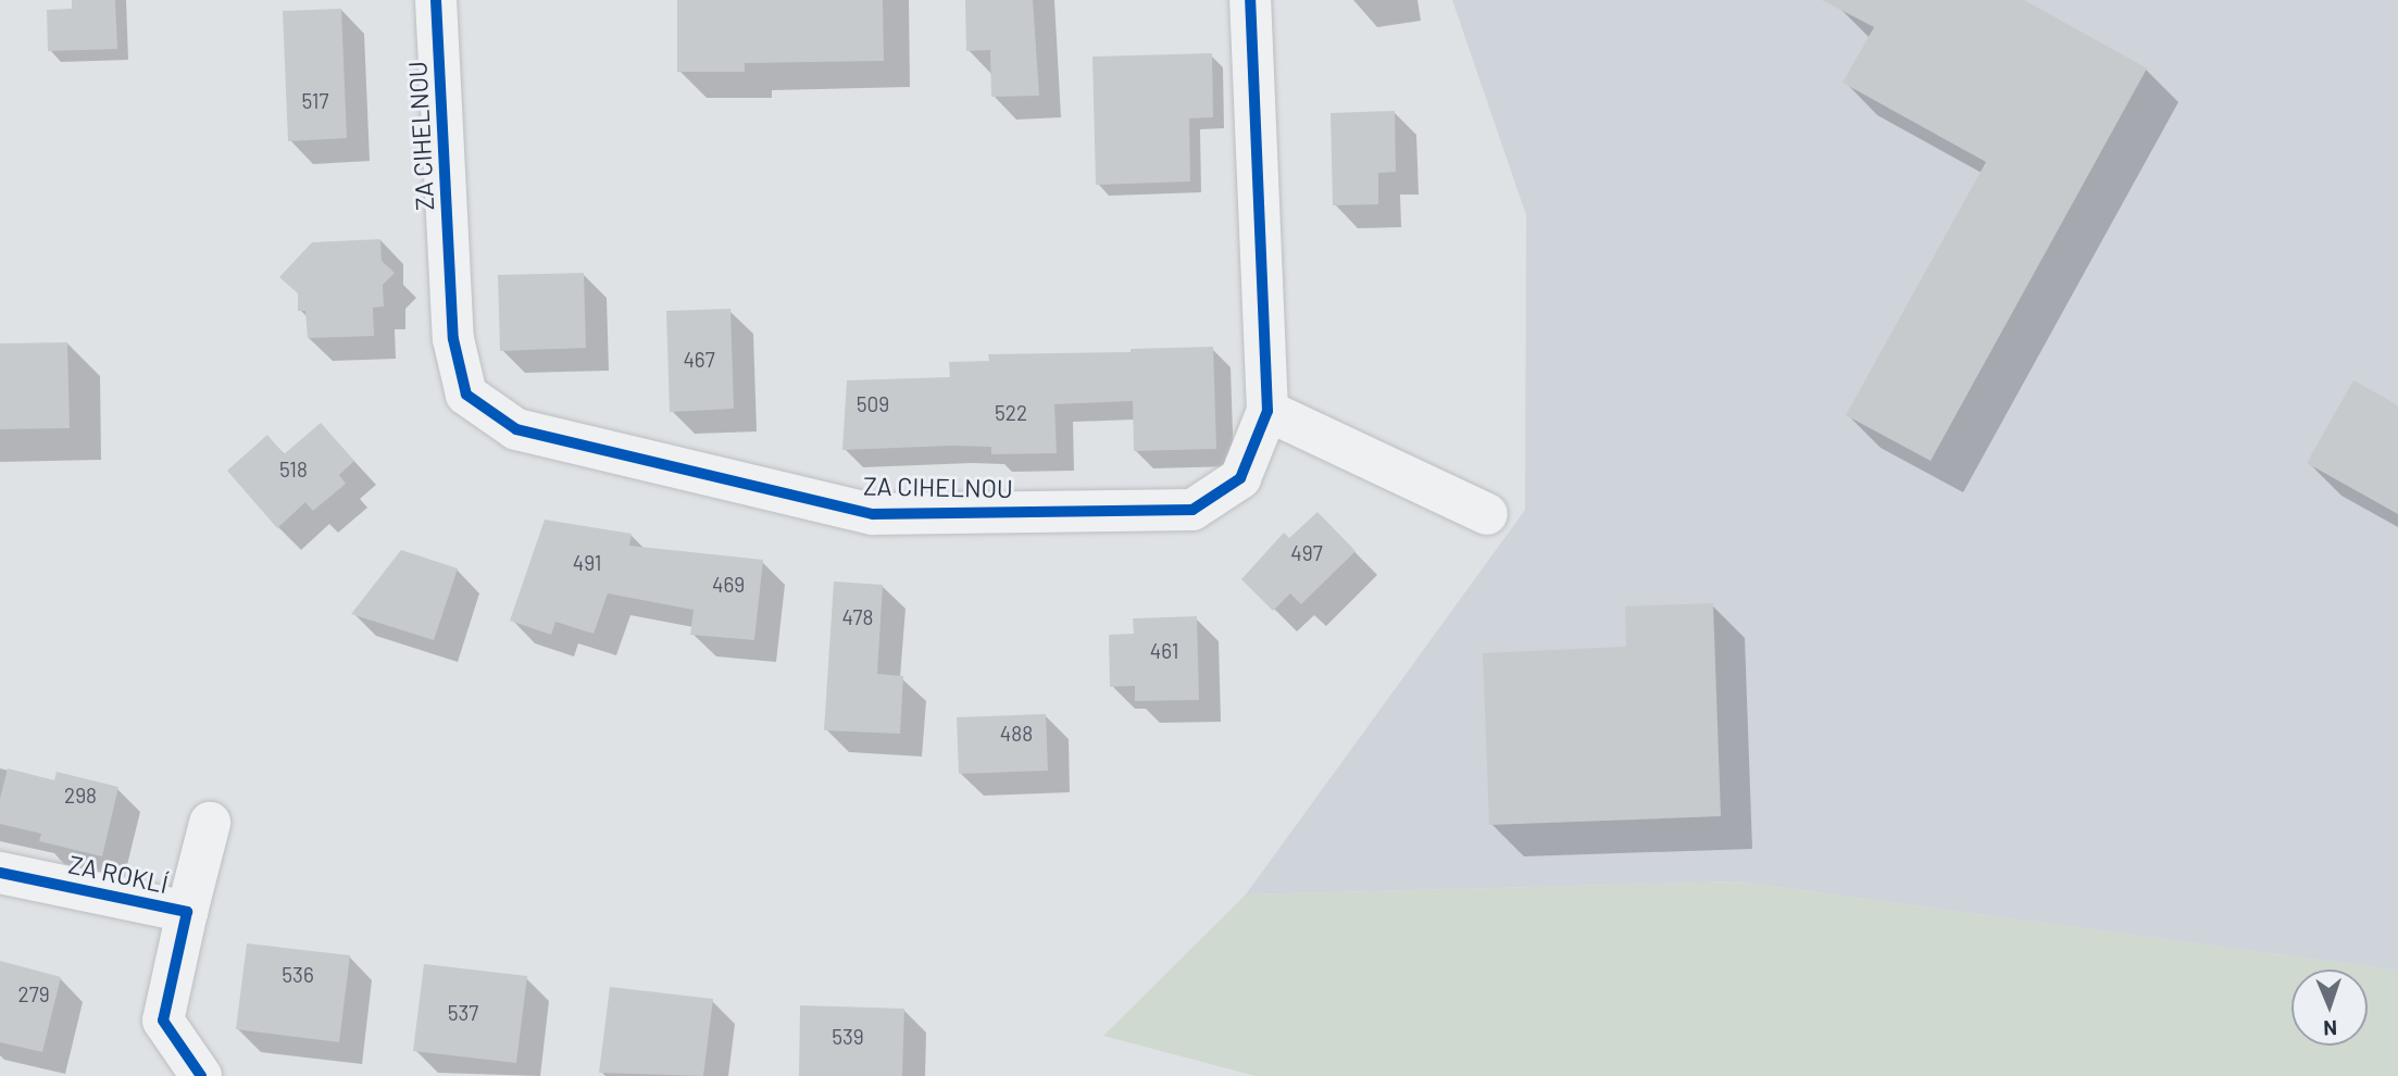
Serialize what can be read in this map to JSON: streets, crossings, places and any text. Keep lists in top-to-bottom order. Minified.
{"streets":{"street":["ZA CIHELNOU","ZA ROKLÍ"]},"house_numbers":["517","467","509","522","518","497","491","469","478","461","488","298","536","279","537","539"],"north":"bottom"}
